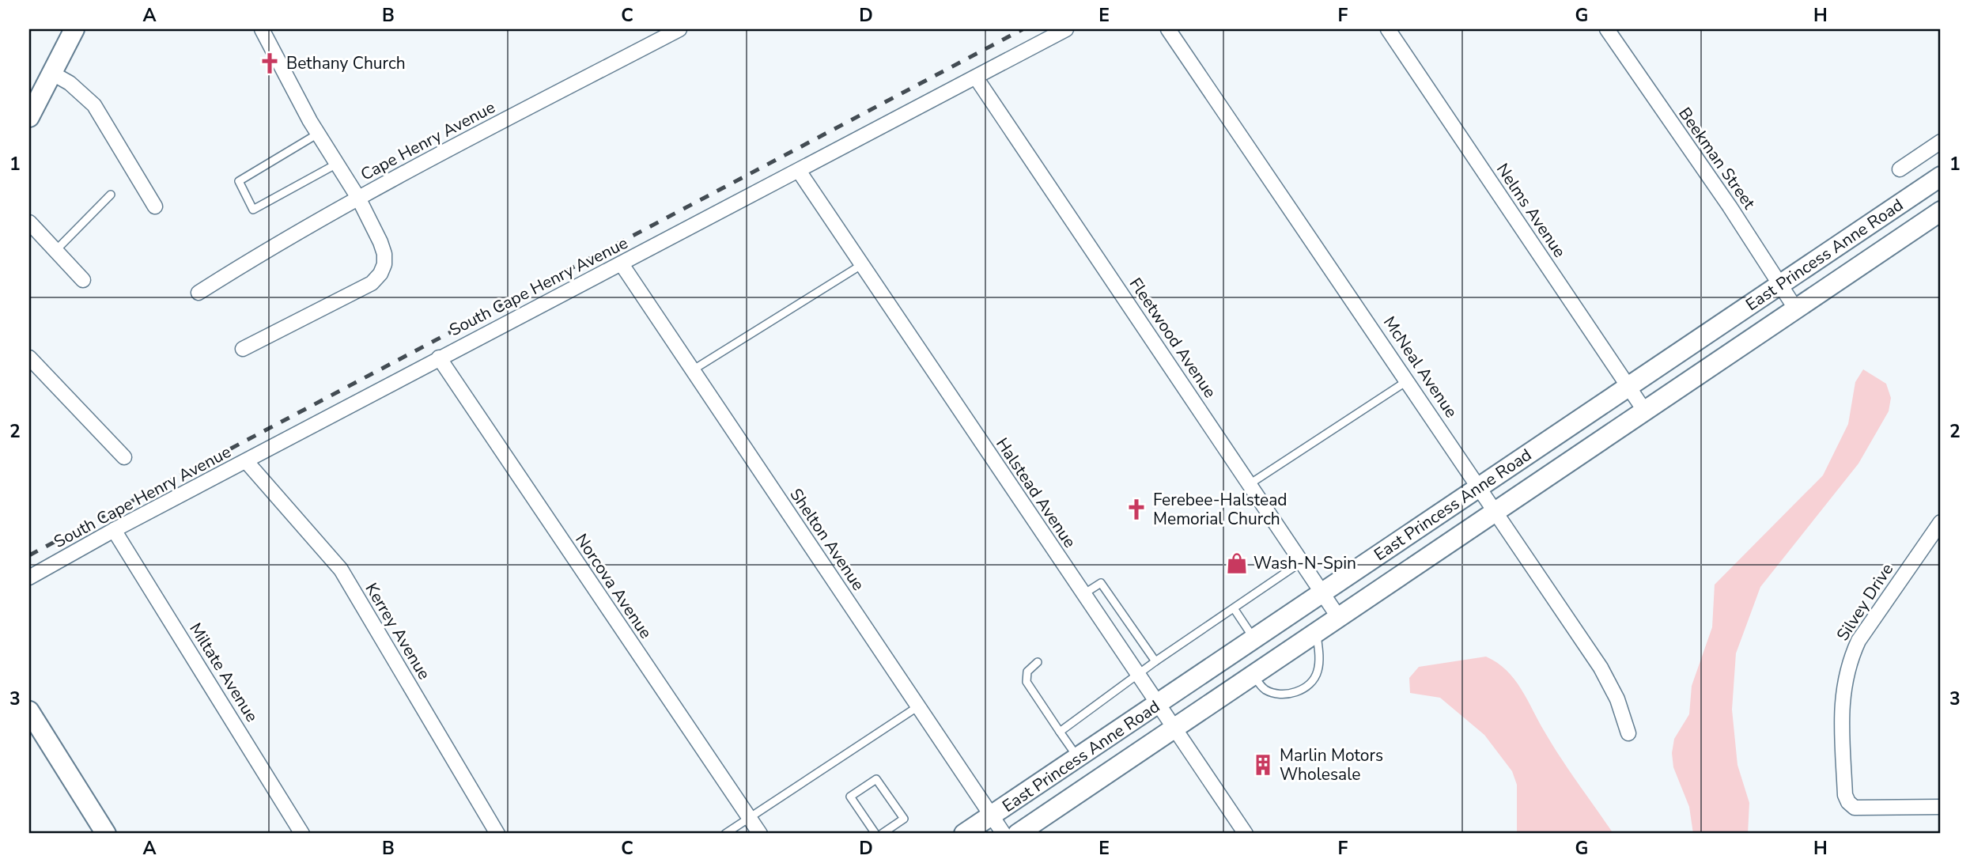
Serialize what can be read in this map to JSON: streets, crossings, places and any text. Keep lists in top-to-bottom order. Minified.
{"streets":{"main road":["East Princess Anne Road"],"street":["Cape Henry Avenue","Beekman Street","Nelms Avenue","South Cape Henry Avenue","Fleetwood Avenue","McNeal Avenue","Halstead Avenue","Shelton Avenue","Norcova Avenue","Silvey Drive","Kerrey Avenue","Miltate Avenue"]},"crossings":[["Beekman Street","East Princess Anne Road"],["Nelms Avenue","East Princess Anne Road"],["East Princess Anne Road","Fleetwood Avenue"],["East Princess Anne Road","McNeal Avenue"],["East Princess Anne Road","Halstead Avenue"],["East Princess Anne Road","Shelton Avenue"],["South Cape Henry Avenue","Fleetwood Avenue"],["South Cape Henry Avenue","Halstead Avenue"],["South Cape Henry Avenue","Shelton Avenue"],["South Cape Henry Avenue","Norcova Avenue"],["South Cape Henry Avenue","Kerrey Avenue"],["South Cape Henry Avenue","Miltate Avenue"]],"places":{"church":["Bethany Church","Ferebee-Halstead Memorial Church"],"shop":["Wash-N-Spin"],"building":["Marlin Motors Wholesale"]},"grid":{"columns":["A","B","C","D","E","F","G","H"],"rows":["1","2","3"]}}
